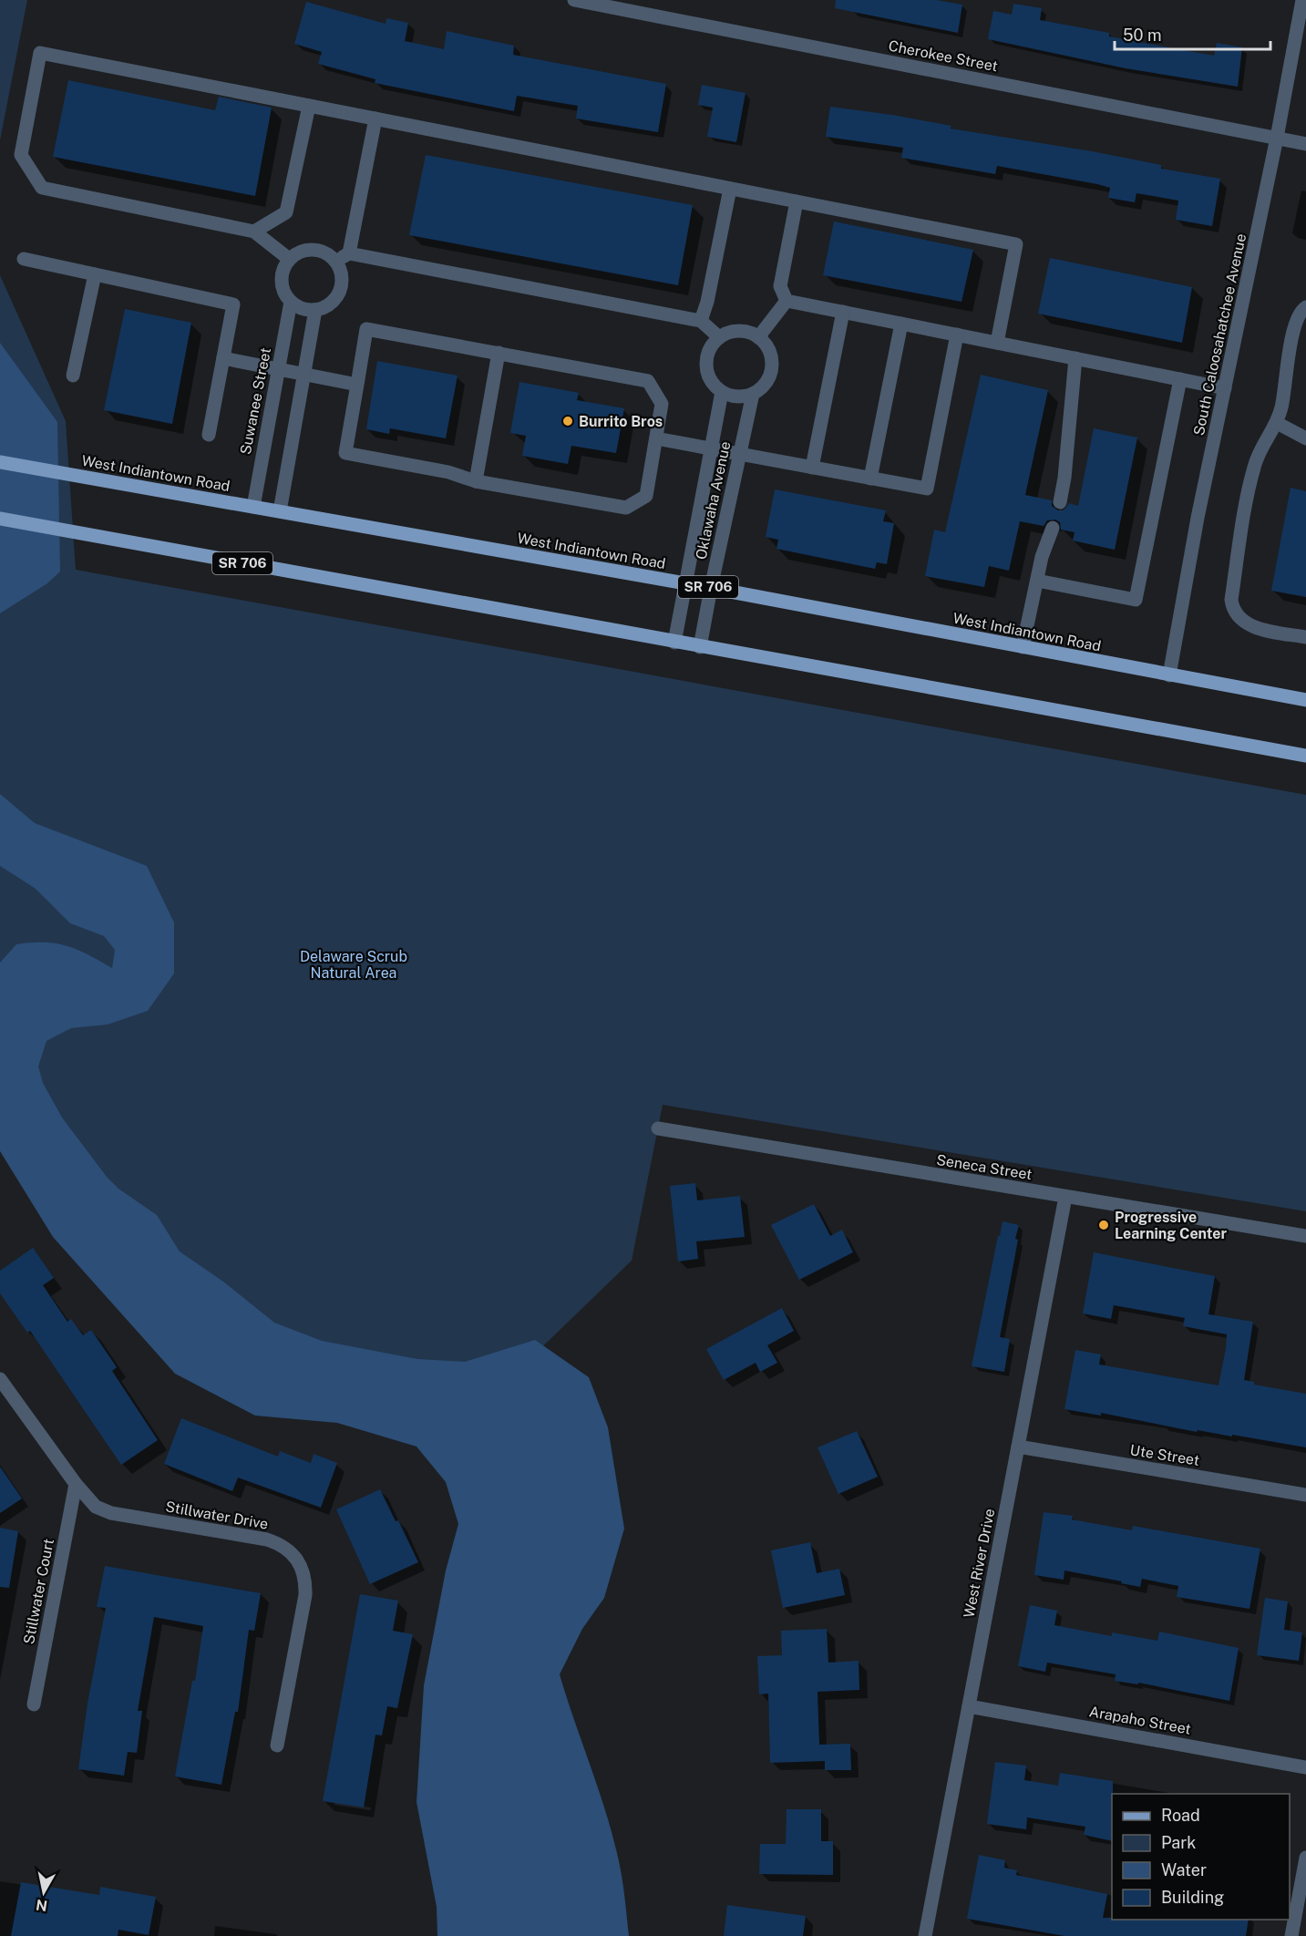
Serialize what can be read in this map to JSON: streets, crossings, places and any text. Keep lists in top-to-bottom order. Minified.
{"streets":{"main road":["West Indiantown Road","SR 706"],"street":["Cherokee Street","South Caloosahatchee Avenue","Suwanee Street","Oklawaha Avenue","Seneca Street","Ute Street","Stillwater Drive","West River Drive","Stillwater Court","Arapaho Street"]},"crossings":[["Cherokee Street","South Caloosahatchee Avenue"],["South Caloosahatchee Avenue","West Indiantown Road"],["Suwanee Street","West Indiantown Road"],["West Indiantown Road","Oklawaha Avenue"],["Oklawaha Avenue","SR 706"],["Seneca Street","West River Drive"],["Ute Street","West River Drive"],["Stillwater Drive","Stillwater Court"],["West River Drive","Arapaho Street"]],"parks":["Delaware Scrub Natural Area"],"places":["Burrito Bros","Progressive Learning Center"],"legend":["Road","Park","Water","Building"],"scale_bar":"50 m","north":"bottom"}
